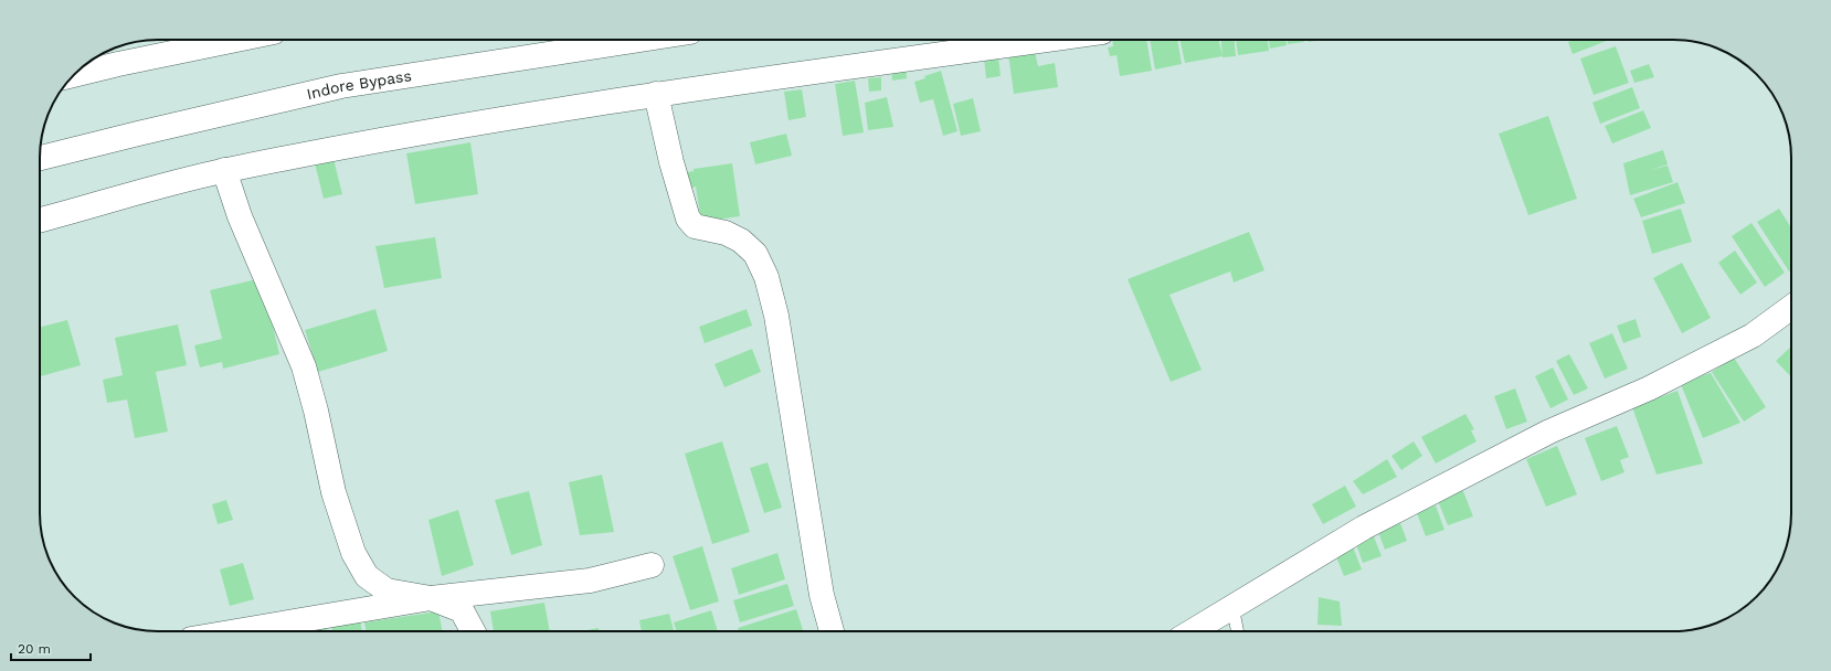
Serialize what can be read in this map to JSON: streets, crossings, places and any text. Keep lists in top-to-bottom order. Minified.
{"streets":{"main road":["Indore Bypass"]},"scale_bar":"20 m"}
